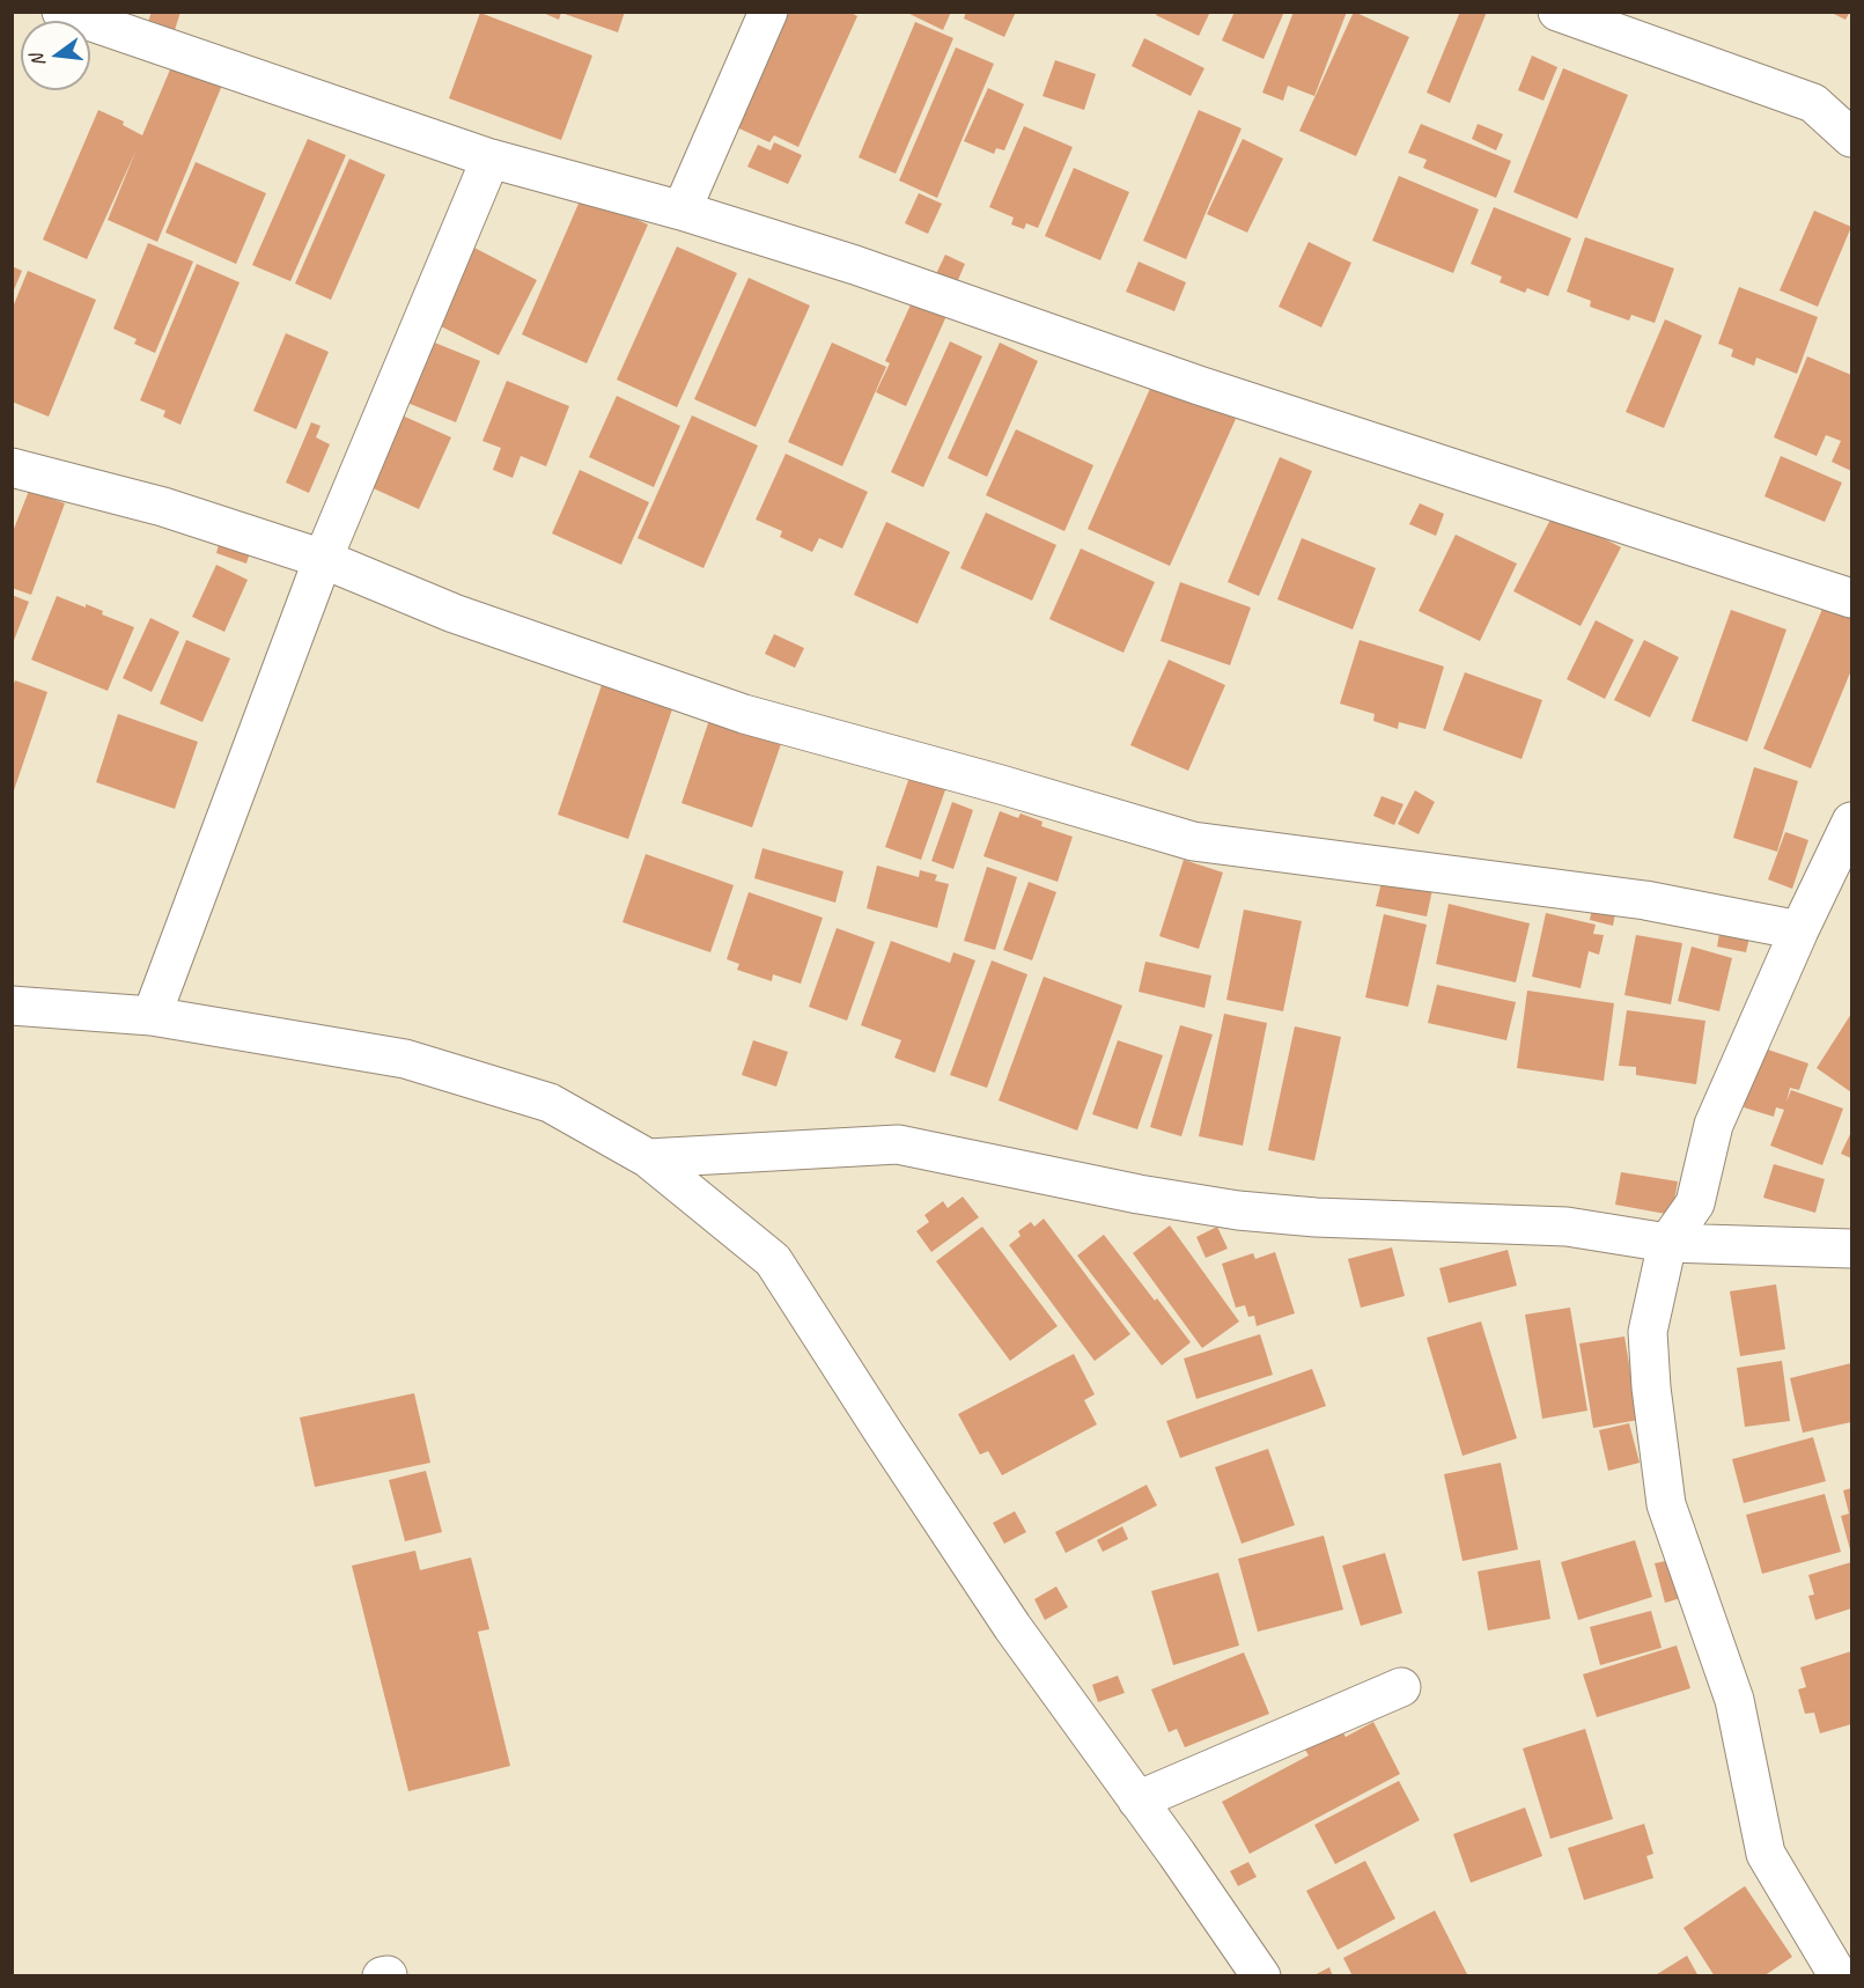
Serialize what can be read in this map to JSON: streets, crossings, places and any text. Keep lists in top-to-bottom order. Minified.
{"north":"left"}
